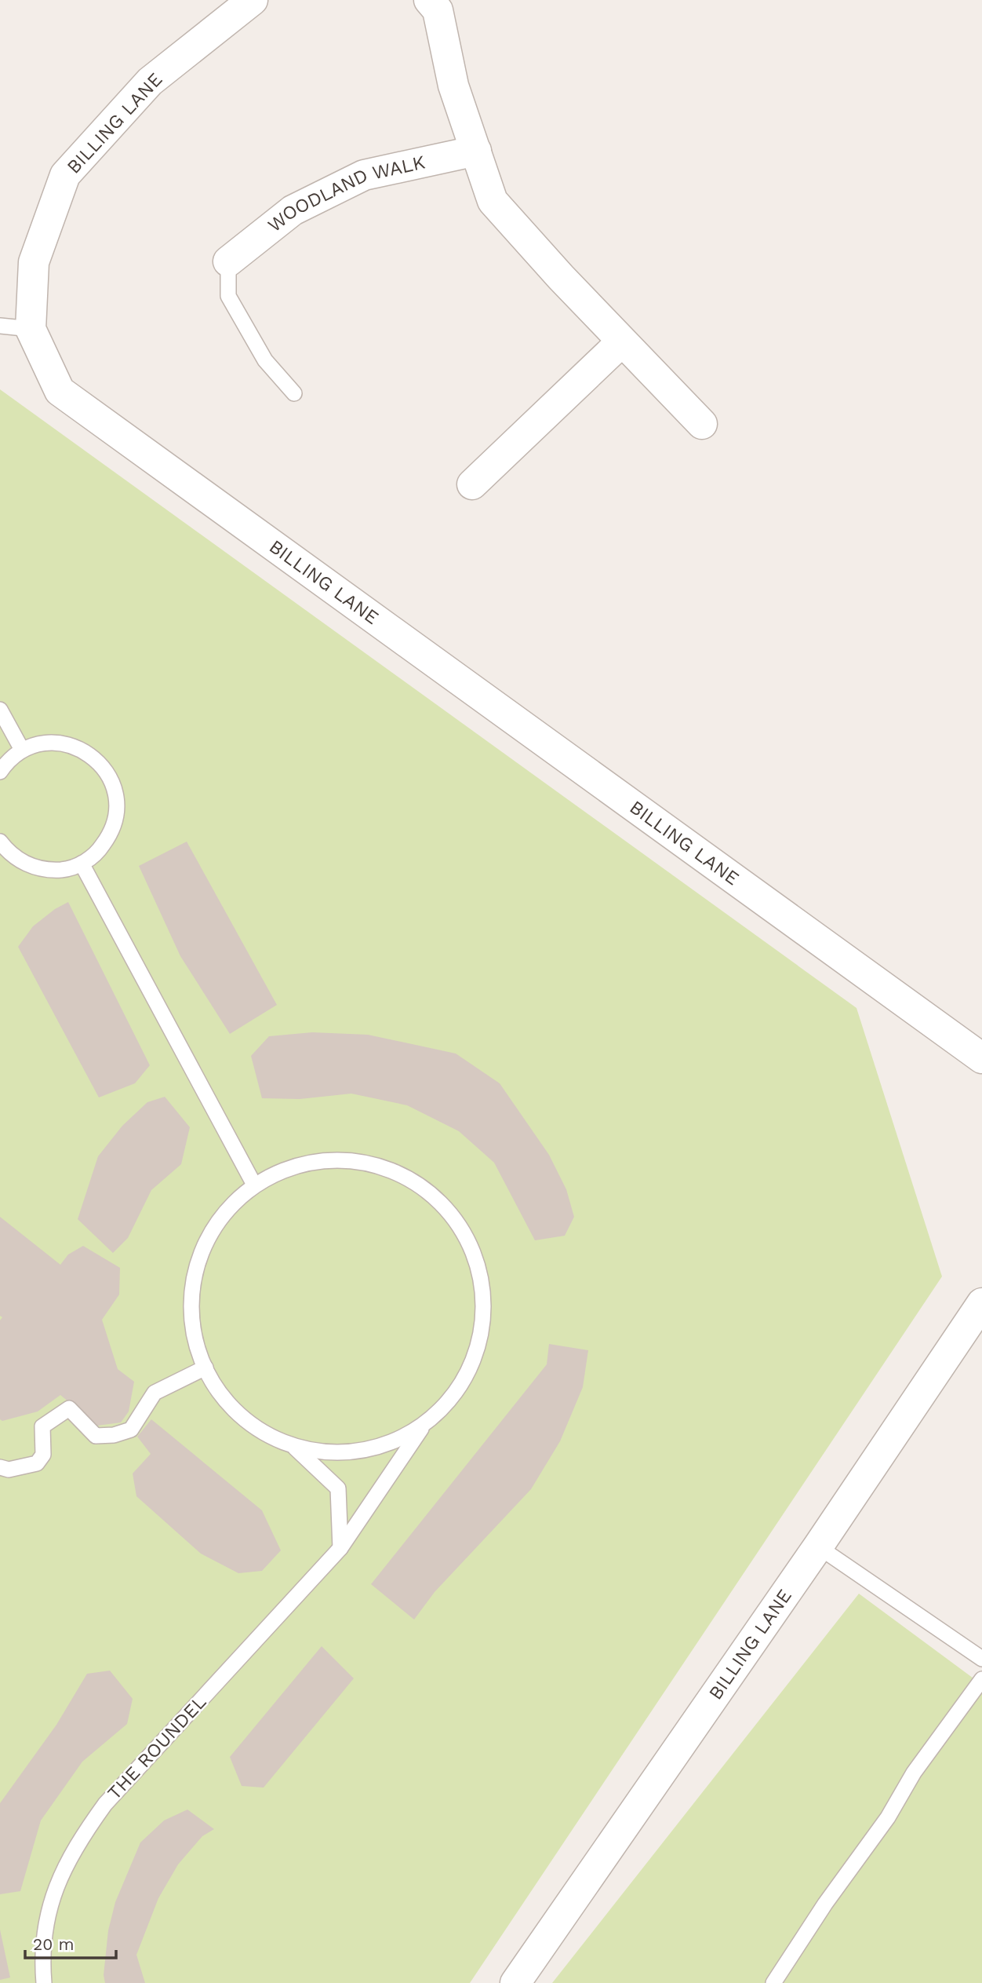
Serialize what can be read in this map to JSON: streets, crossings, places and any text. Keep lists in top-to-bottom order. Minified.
{"streets":{"street":["BILLING LANE","WOODLAND WALK"],"lane":["THE ROUNDEL"]},"scale_bar":"20 m"}
